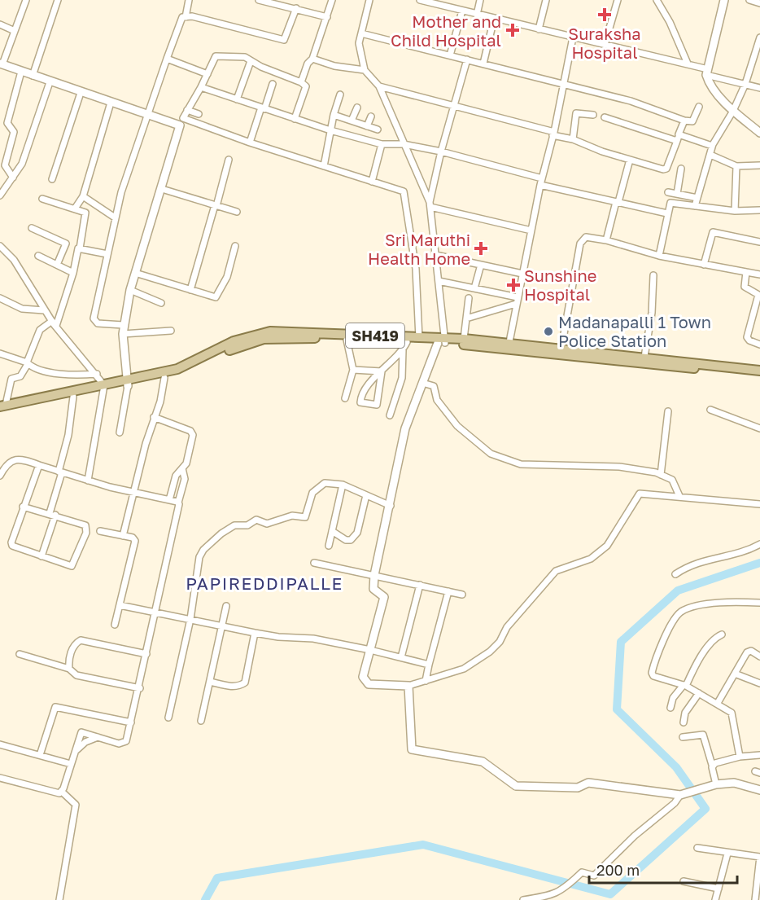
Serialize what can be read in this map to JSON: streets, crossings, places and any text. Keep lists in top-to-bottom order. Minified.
{"streets":{"main road":["SH419"]},"districts":["PAPIREDDIPALLE"],"places":{"health":["Suraksha Hospital","Mother and Child Hospital","Sri Maruthi Health Home","Sunshine Hospital"],"other":["Madanapalli 1 Town Police Station"]},"scale_bar":"200 m"}
